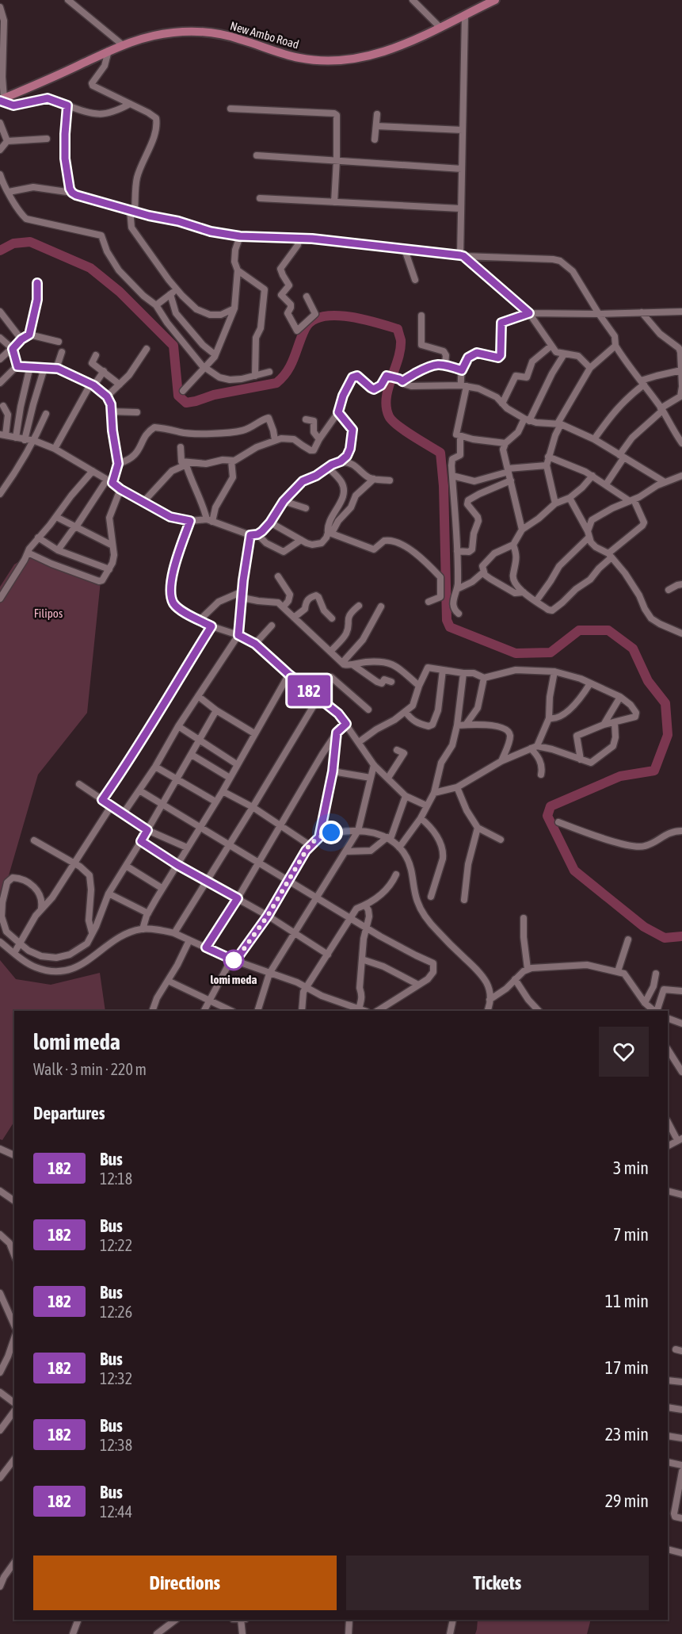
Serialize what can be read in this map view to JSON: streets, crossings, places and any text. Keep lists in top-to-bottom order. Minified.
{"streets":{"main road":["New Ambo Road"]},"parks":["Filipos"],"places":["lomi meda"],"lines":["bus line 182"],"page":{"on_map":"182","heading":[["lomi meda","Walk · 3 min · 220 m"],"Departures"],"list":[{"mark":"182","name":"Bus","note":"12:18","value":"3 min"},{"mark":"182","name":"Bus","note":"12:22","value":"7 min"},{"mark":"182","name":"Bus","note":"12:26","value":"11 min"},{"mark":"182","name":"Bus","note":"12:32","value":"17 min"},{"mark":"182","name":"Bus","note":"12:38","value":"23 min"},{"mark":"182","name":"Bus","note":"12:44","value":"29 min"}],"buttons":["Directions","Tickets"]}}
